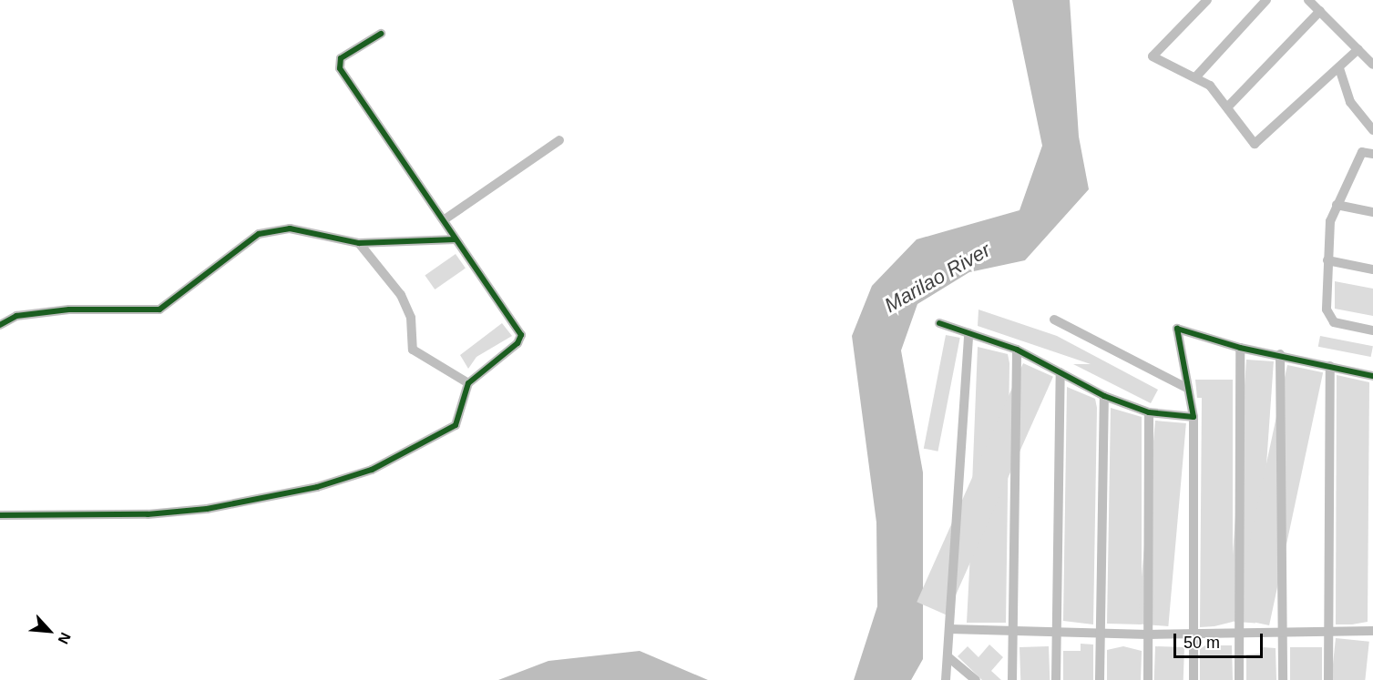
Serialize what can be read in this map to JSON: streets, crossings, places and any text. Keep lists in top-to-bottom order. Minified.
{"water":["Marilao River"],"scale_bar":"50 m","north":"bottom right"}
